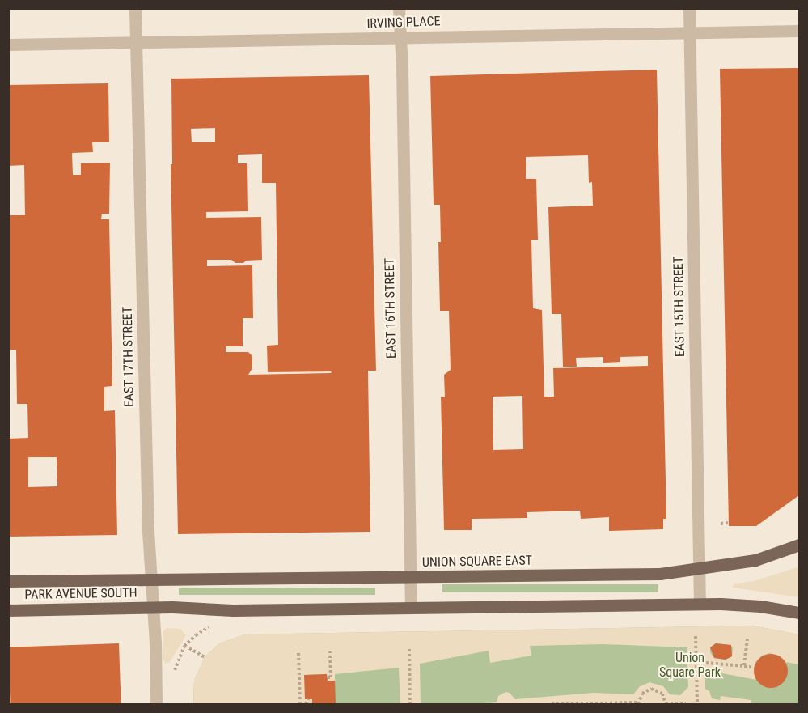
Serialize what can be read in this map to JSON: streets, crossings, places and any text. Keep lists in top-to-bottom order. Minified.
{"streets":{"main road":["UNION SQUARE EAST","PARK AVENUE SOUTH"],"street":["IRVING PLACE","EAST 15TH STREET","EAST 16TH STREET","EAST 17TH STREET"]},"crossings":[["IRVING PLACE","EAST 15TH STREET"],["IRVING PLACE","EAST 16TH STREET"],["IRVING PLACE","EAST 17TH STREET"],["EAST 15TH STREET","UNION SQUARE EAST"],["EAST 16TH STREET","UNION SQUARE EAST"],["EAST 17TH STREET","UNION SQUARE EAST"],["EAST 17TH STREET","PARK AVENUE SOUTH"],["UNION SQUARE EAST","PARK AVENUE SOUTH"]],"parks":["Union Square Park"]}
